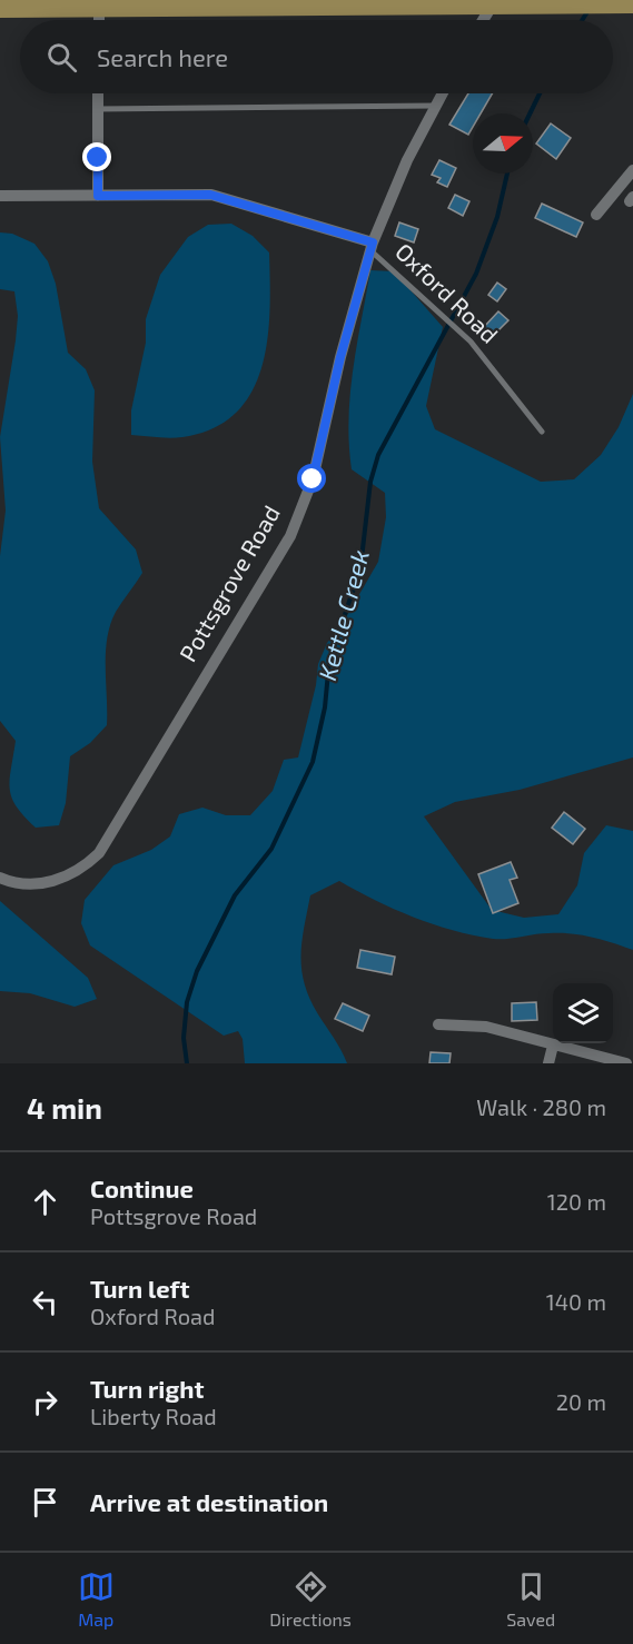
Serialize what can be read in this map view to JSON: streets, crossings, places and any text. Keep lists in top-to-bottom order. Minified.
{"streets":{"street":["Oxford Road","Pottsgrove Road"]},"crossings":[["Oxford Road","Pottsgrove Road"]],"water":["Kettle Creek"],"north":"right","page":{"search":"Search here","heading":["4 min","Walk · 280 m"],"list":[["Continue","Pottsgrove Road","120 m"],["Turn left","Oxford Road","140 m"],["Turn right","Liberty Road","20 m"],"Arrive at destination"],"nav":["Map","Directions","Saved"]}}
